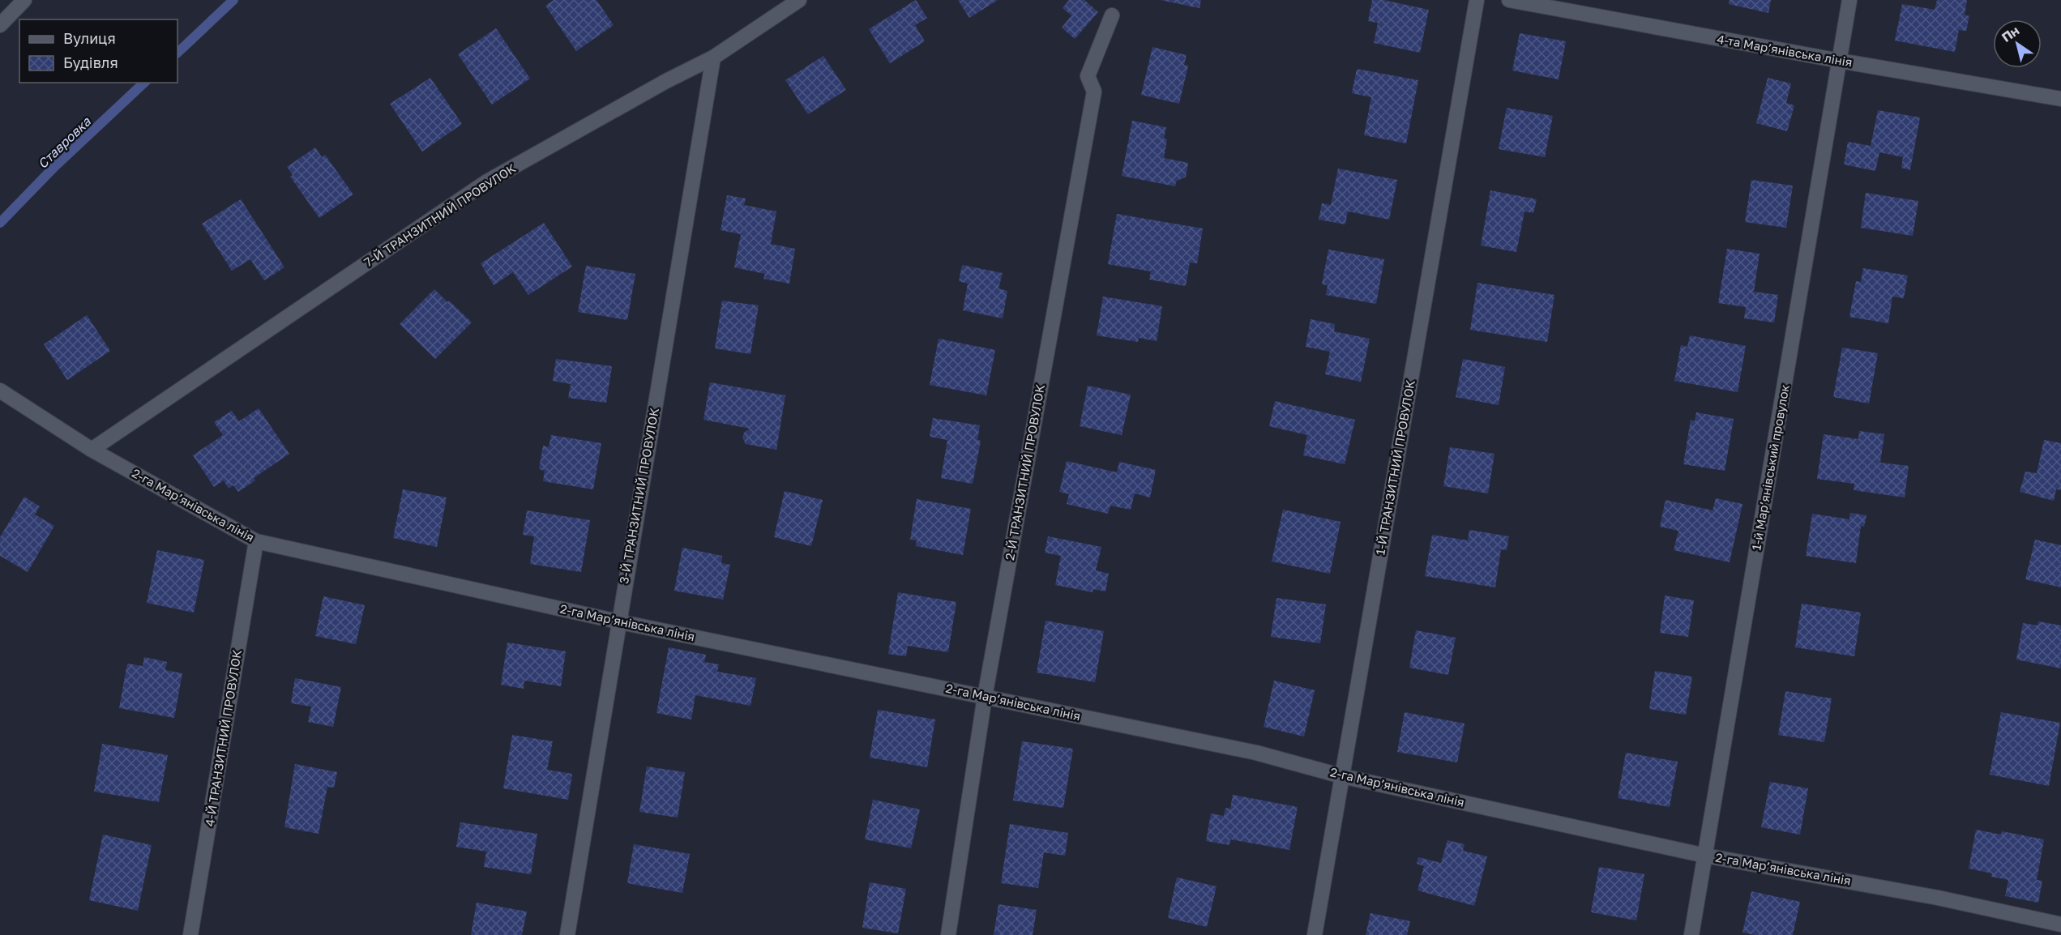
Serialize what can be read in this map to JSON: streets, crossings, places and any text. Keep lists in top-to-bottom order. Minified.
{"streets":{"street":["4-та Марʼянівська лінія","7-Й ТРАНЗИТНИЙ ПРОВУЛОК","1-Й ТРАНЗИТНИЙ ПРОВУЛОК","1-й Марʼянівський провулок","2-Й ТРАНЗИТНИЙ ПРОВУЛОК","3-Й ТРАНЗИТНИЙ ПРОВУЛОК","2-га Марʼянівська лінія","4-Й ТРАНЗИТНИЙ ПРОВУЛОК"]},"crossings":[["4-та Марʼянівська лінія","1-й Марʼянівський провулок"],["7-Й ТРАНЗИТНИЙ ПРОВУЛОК","3-Й ТРАНЗИТНИЙ ПРОВУЛОК"],["7-Й ТРАНЗИТНИЙ ПРОВУЛОК","2-га Марʼянівська лінія"],["1-Й ТРАНЗИТНИЙ ПРОВУЛОК","2-га Марʼянівська лінія"],["1-й Марʼянівський провулок","2-га Марʼянівська лінія"],["2-Й ТРАНЗИТНИЙ ПРОВУЛОК","2-га Марʼянівська лінія"],["3-Й ТРАНЗИТНИЙ ПРОВУЛОК","2-га Марʼянівська лінія"],["2-га Марʼянівська лінія","4-Й ТРАНЗИТНИЙ ПРОВУЛОК"]],"water":["Ставровка"],"legend":["Вулиця","Будівля"],"north":"top left"}
